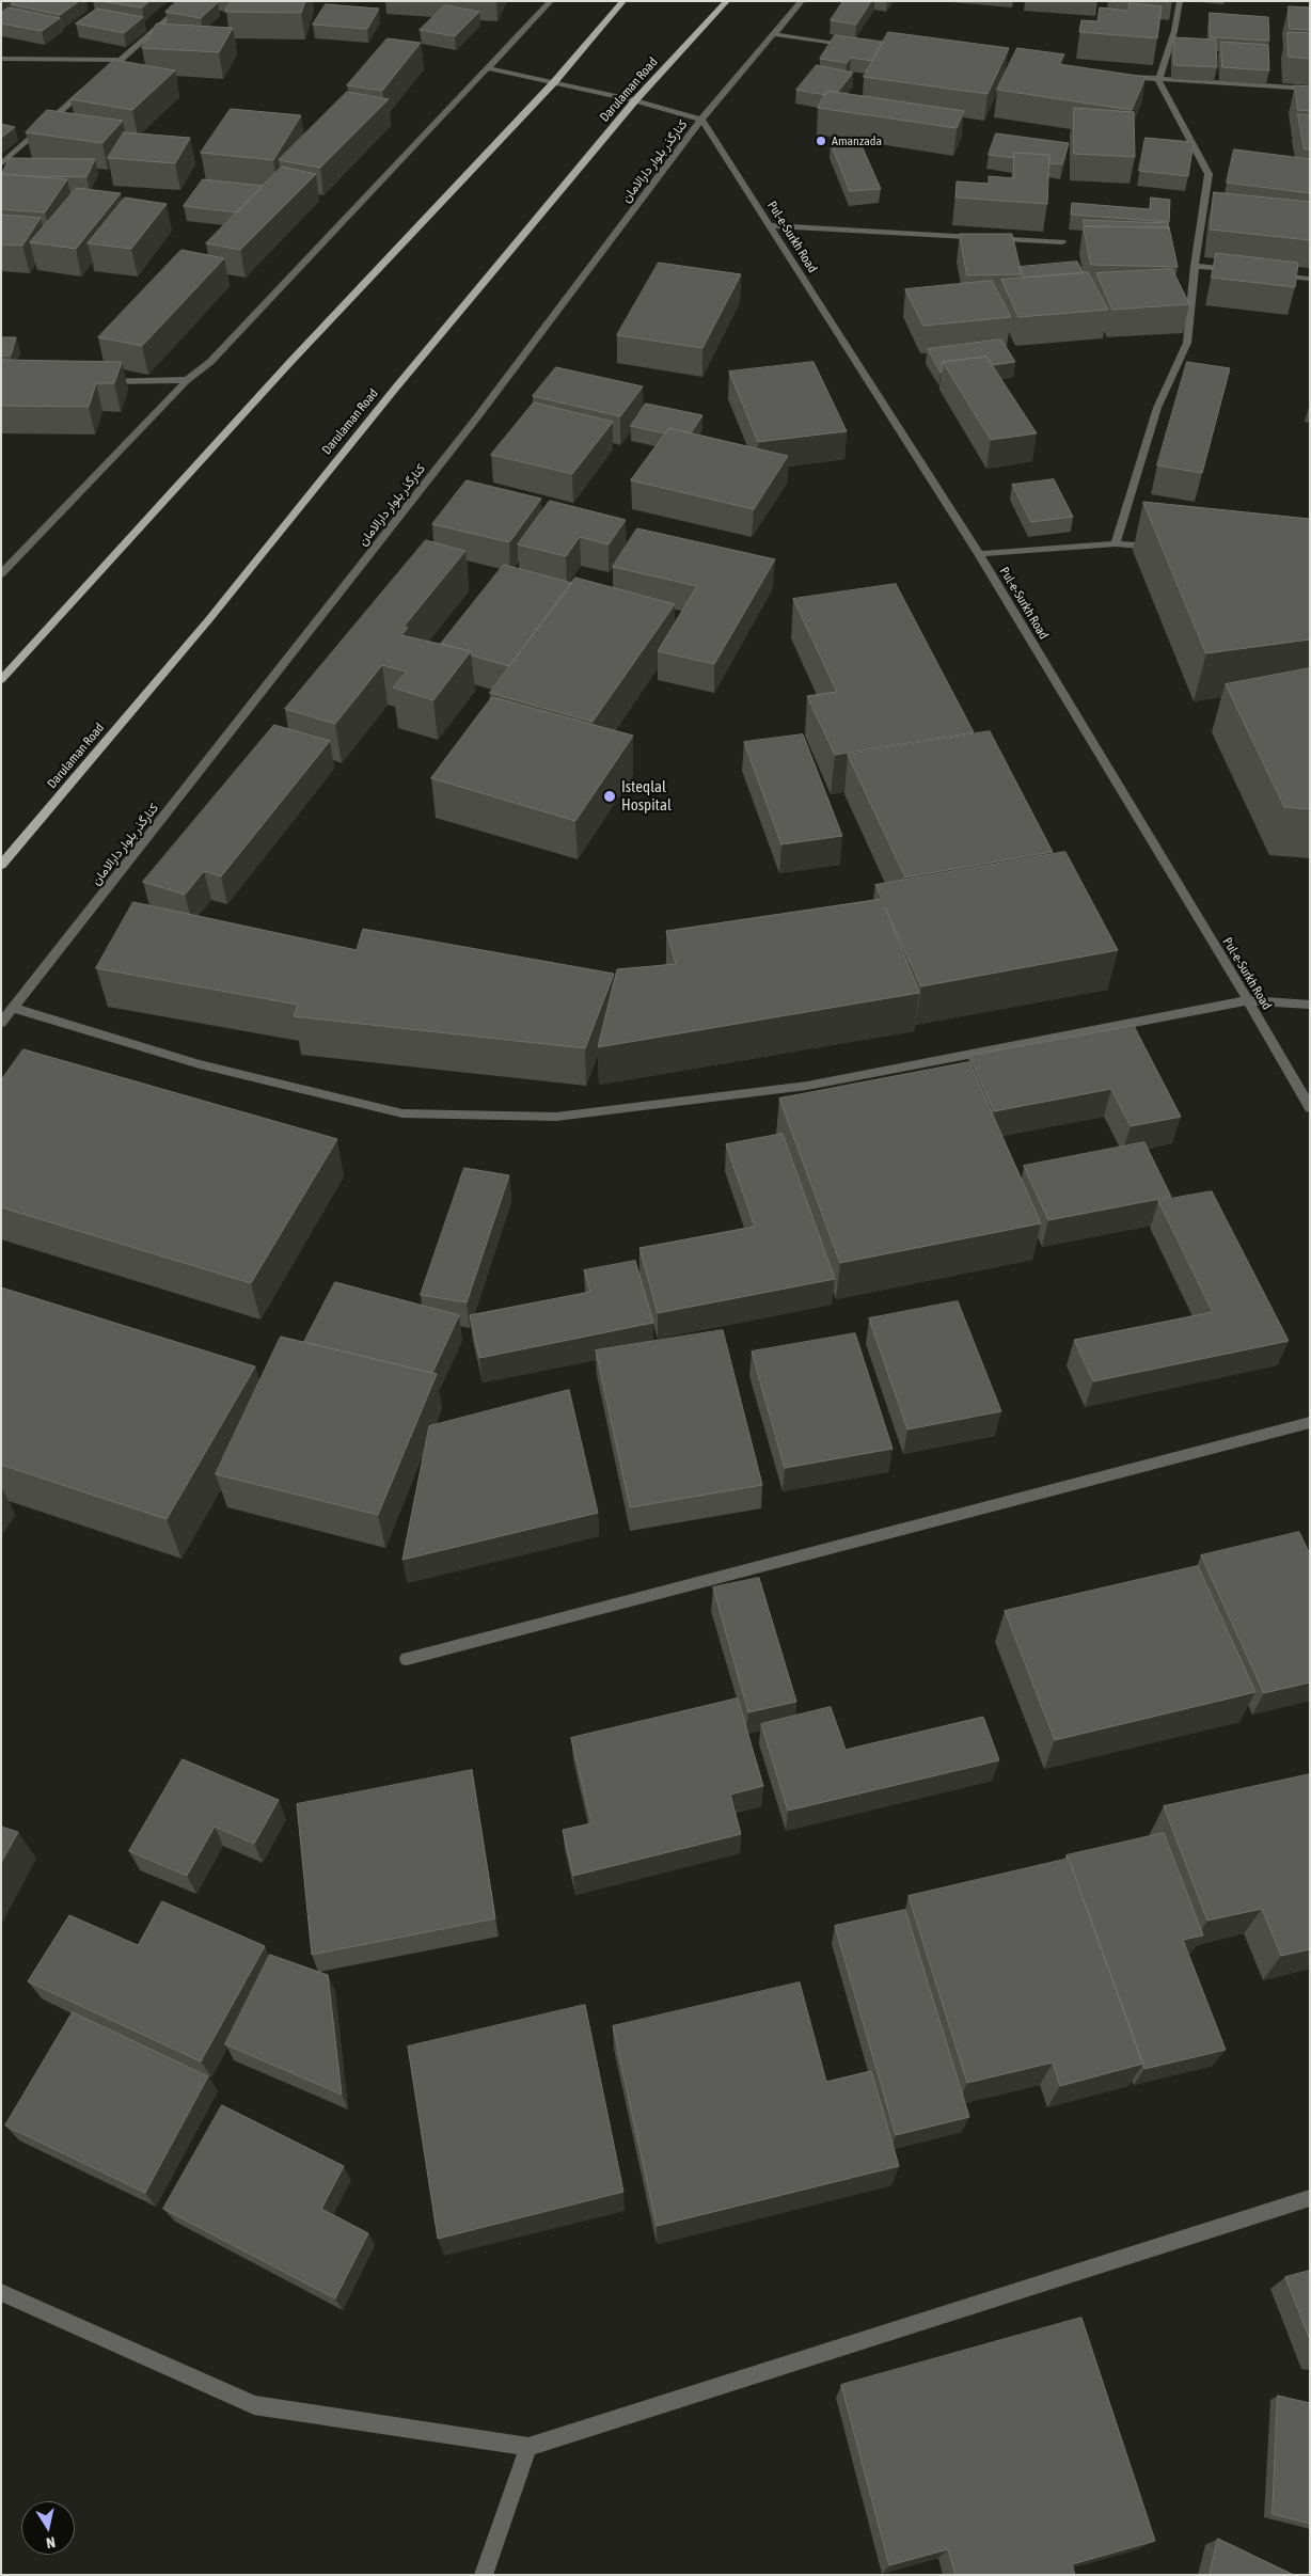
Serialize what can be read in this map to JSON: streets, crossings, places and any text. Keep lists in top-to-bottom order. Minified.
{"streets":{"main road":["Darulaman Road"],"street":["کنارگذر بلوار دارالامان","Pul-e-Surkh Road"]},"crossings":[["کنارگذر بلوار دارالامان","Pul-e-Surkh Road"]],"places":["Amanzada","Isteqlal Hospital"],"north":"bottom"}
